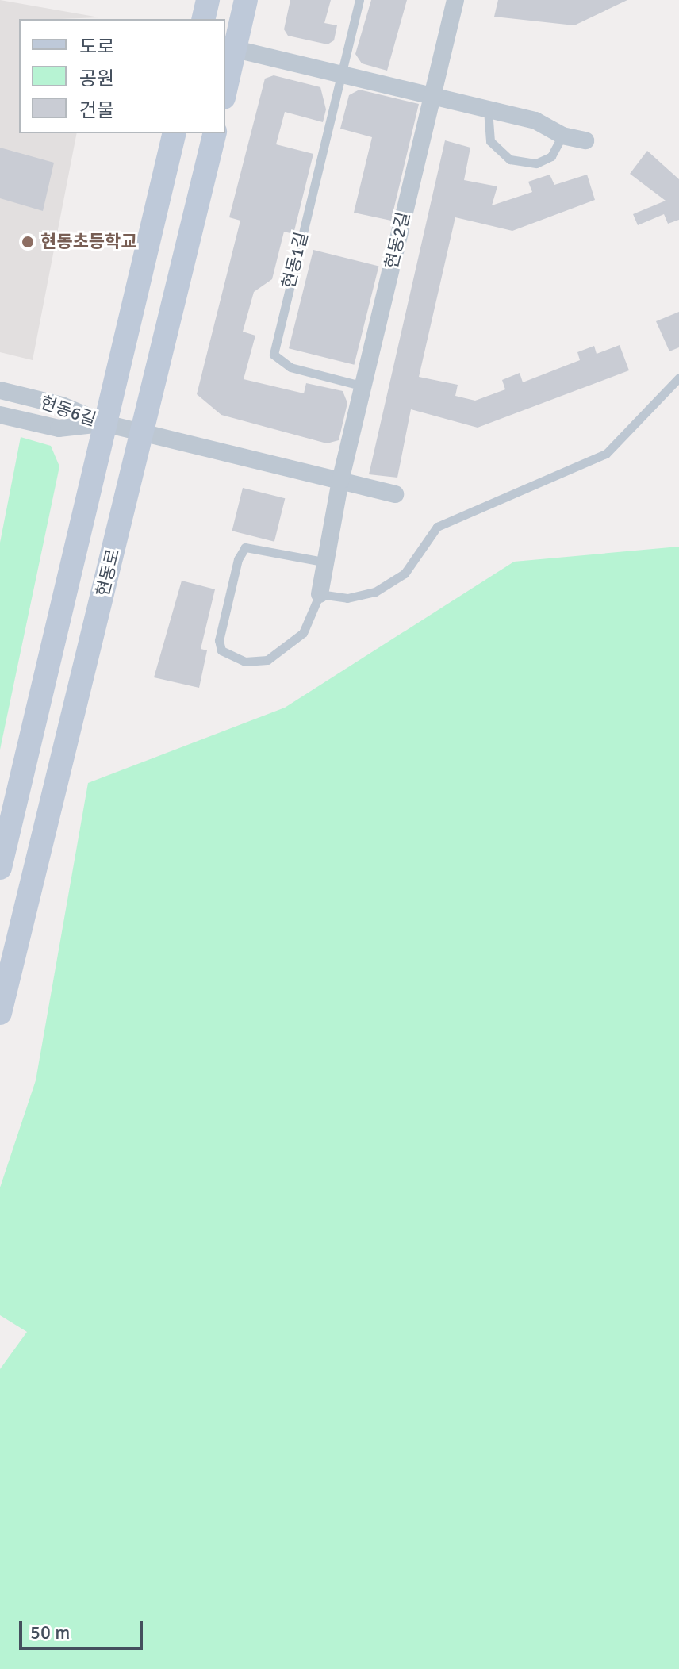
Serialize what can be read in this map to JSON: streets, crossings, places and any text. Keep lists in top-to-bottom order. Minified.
{"streets":{"main road":["현동로"],"street":["현동2길","현동6길"],"lane":["현동1길"]},"crossings":[["현동2길","현동1길"]],"places":["현동초등학교"],"legend":["도로","공원","건물"],"scale_bar":"50 m"}
